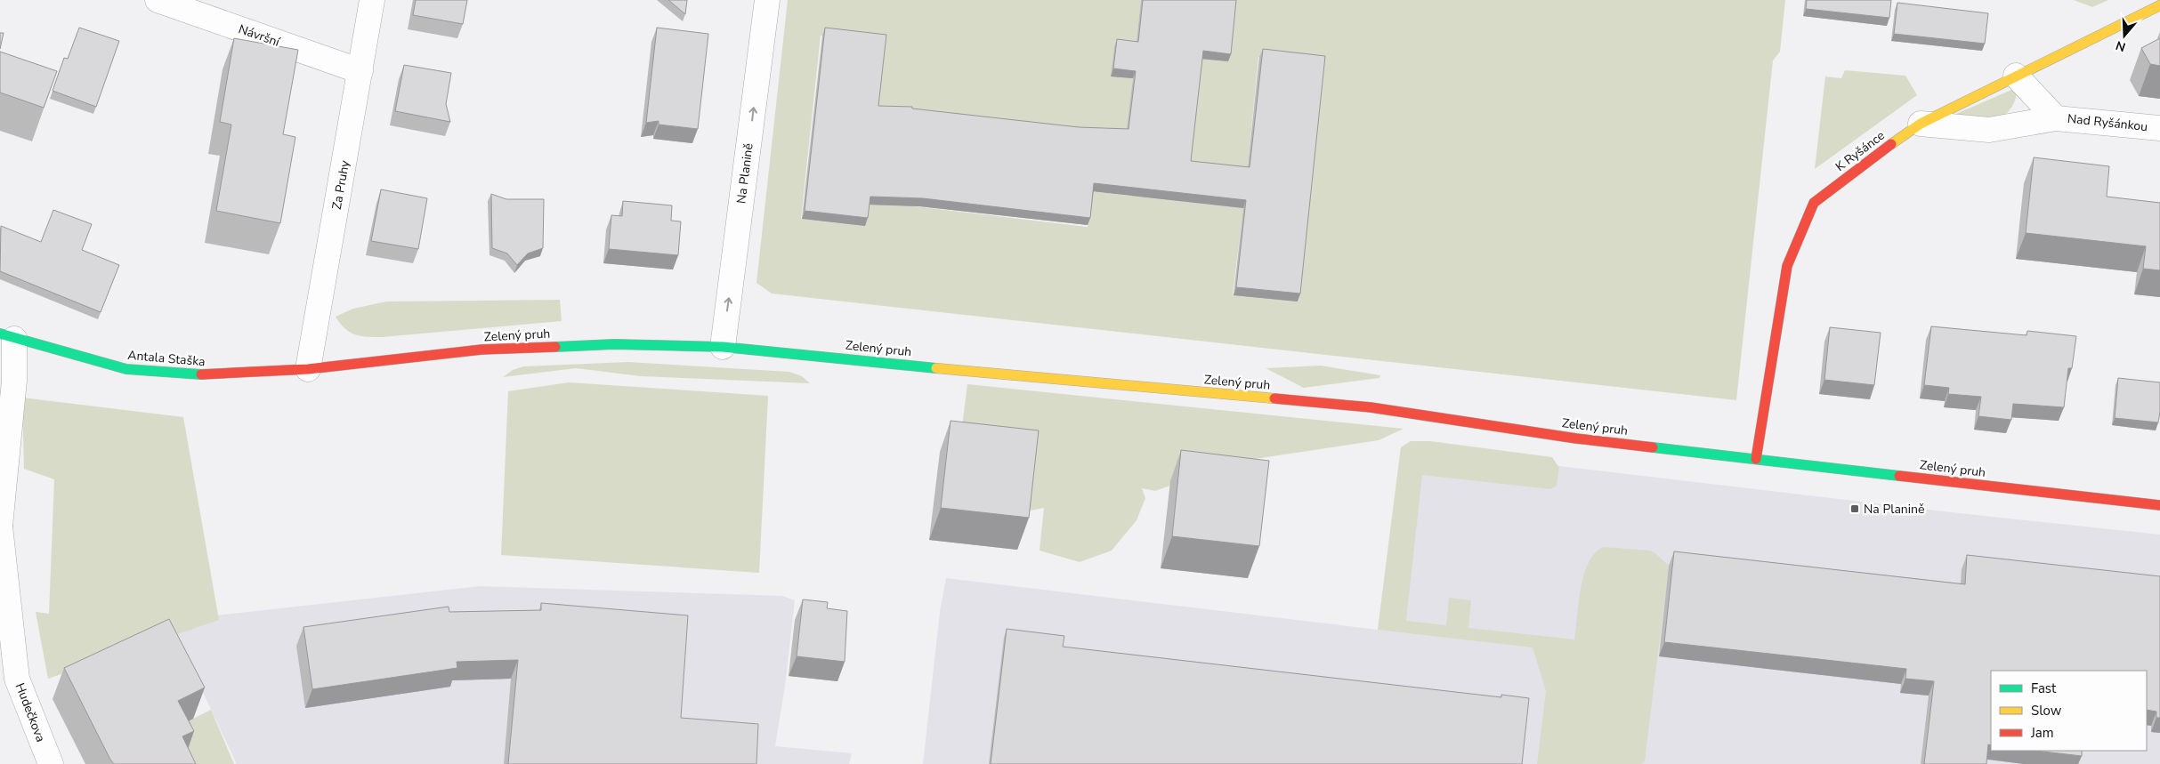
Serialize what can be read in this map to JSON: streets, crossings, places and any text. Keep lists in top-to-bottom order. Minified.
{"streets":{"street":["Návršní","Nad Ryšánkou","K Ryšánce","Na Planině","Za Pruhy","Zelený pruh","Antala Staška","Hudečkova"]},"crossings":[["Návršní","Za Pruhy"],["Nad Ryšánkou","K Ryšánce"],["K Ryšánce","Zelený pruh"],["Na Planině","Zelený pruh"],["Za Pruhy","Zelený pruh"],["Za Pruhy","Antala Staška"],["Zelený pruh","Antala Staška"],["Antala Staška","Hudečkova"]],"one_way":["Na Planině"],"places":{"transit":["Na Planině"]},"legend":["Fast","Slow","Jam"],"north":"bottom"}
